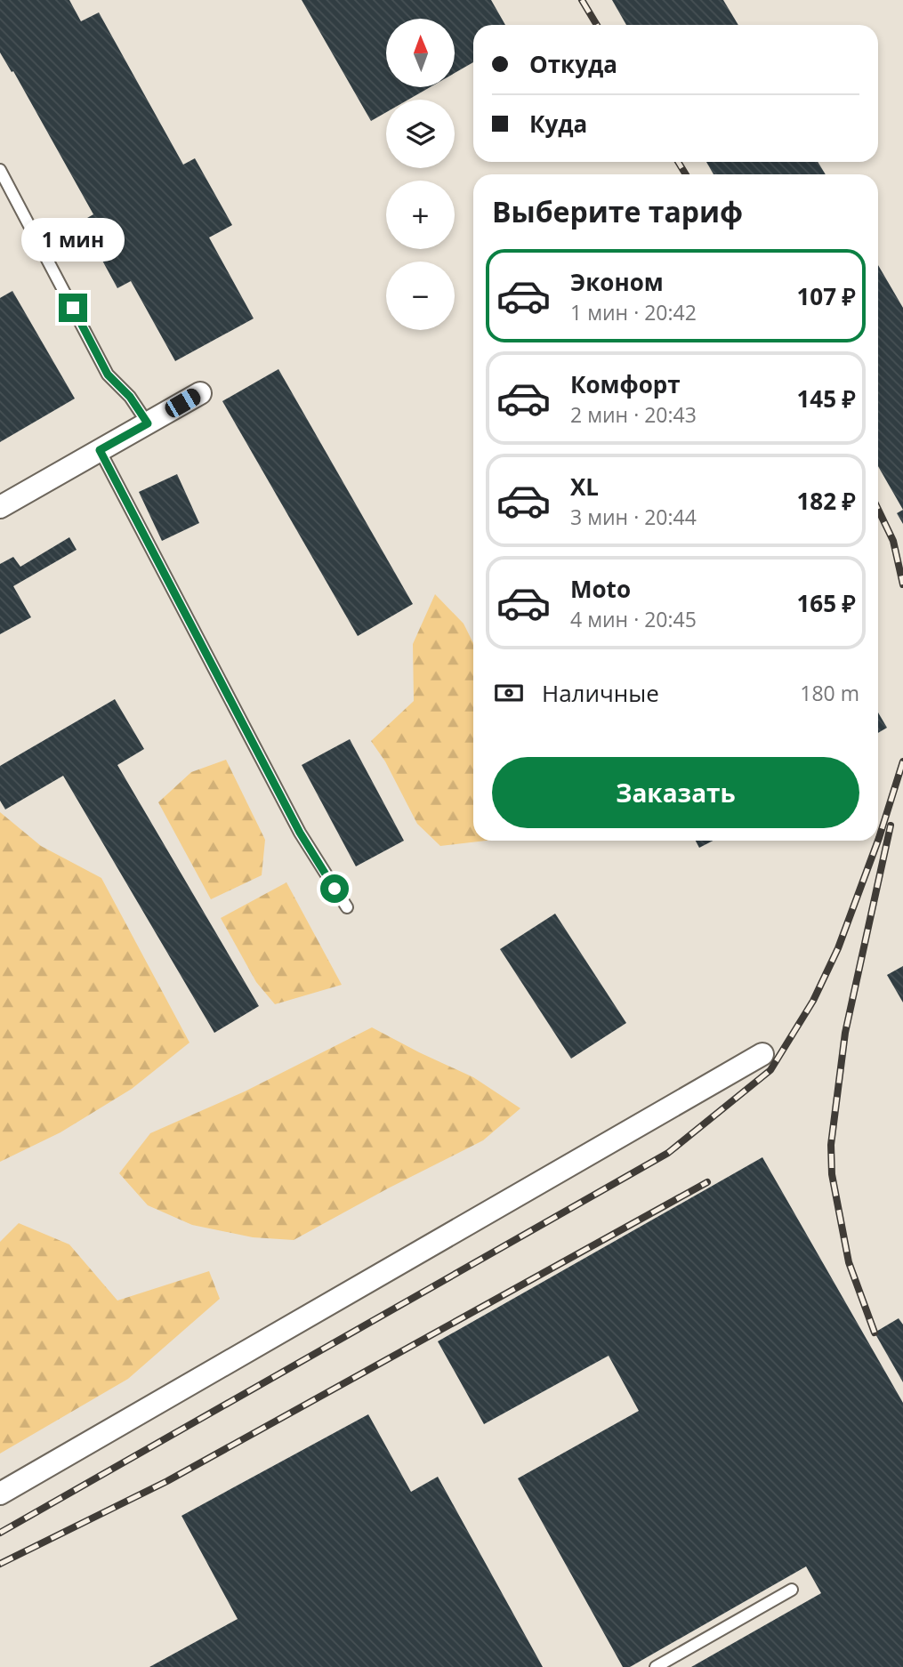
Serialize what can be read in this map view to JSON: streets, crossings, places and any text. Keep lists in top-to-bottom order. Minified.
{"north":"top","page":{"map_buttons":["+","−"],"banner":["Откуда","Куда"],"heading":"Выберите тариф","bubble":"1 мин","list":[{"name":"Эконом","note":"1 мин · 20:42","value":"107 ₽"},{"name":"Комфорт","note":"2 мин · 20:43","value":"145 ₽"},{"name":"XL","note":"3 мин · 20:44","value":"182 ₽"},{"name":"Moto","note":"4 мин · 20:45","value":"165 ₽"}],"pay":["Наличные","180 m"],"buttons":"Заказать"}}
